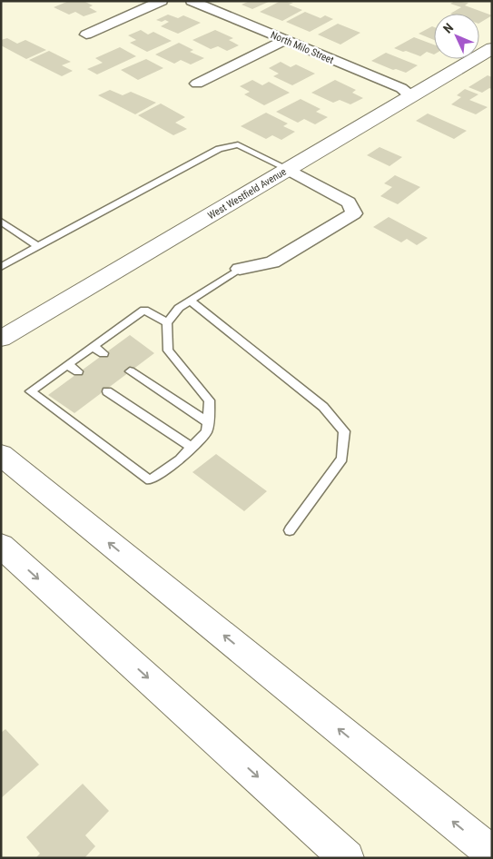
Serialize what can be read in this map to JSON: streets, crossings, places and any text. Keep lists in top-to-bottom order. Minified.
{"streets":{"main road":["West Westfield Avenue"],"street":["North Milo Street"]},"crossings":[["North Milo Street","West Westfield Avenue"]],"north":"top left"}
